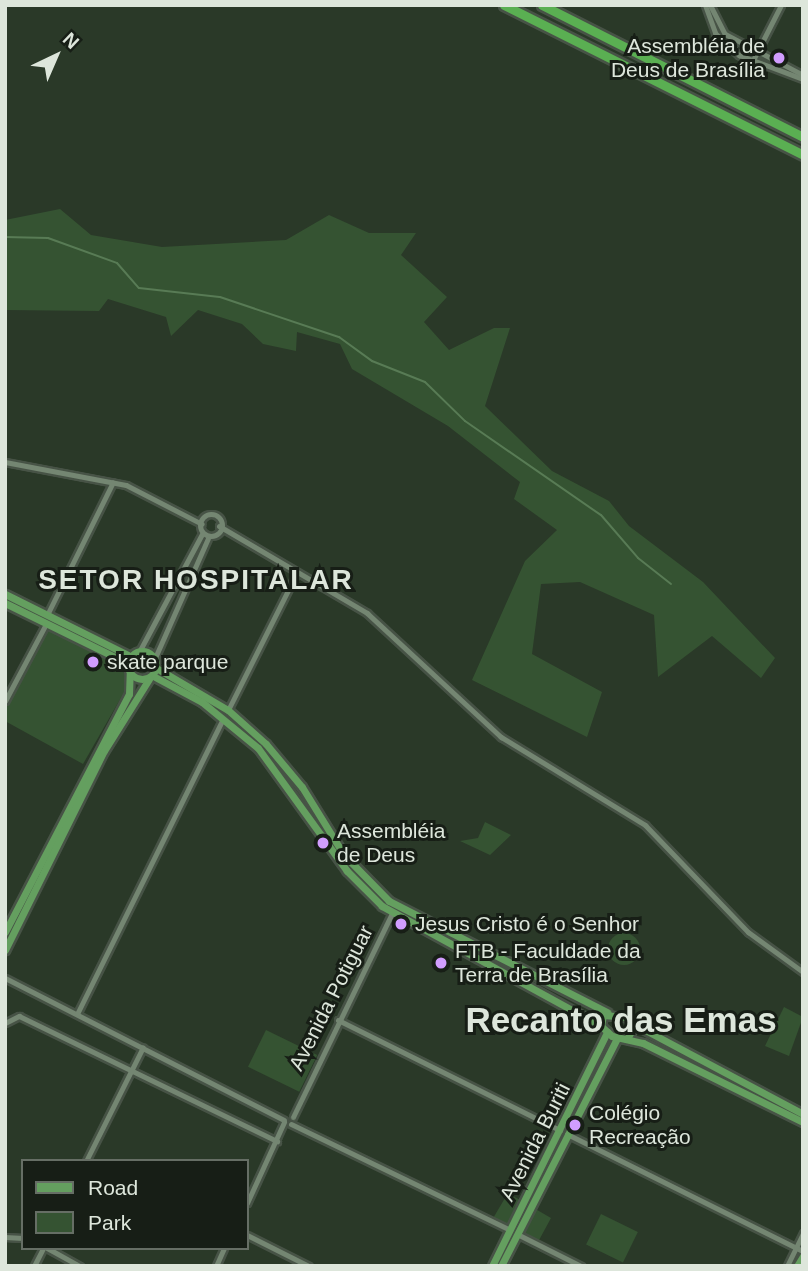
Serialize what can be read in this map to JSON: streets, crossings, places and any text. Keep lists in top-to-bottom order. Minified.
{"streets":{"main road":["Avenida Buriti"],"street":["Avenida Potiguar"]},"districts":["SETOR HOSPITALAR","Recanto das Emas"],"places":["Assembléia de Deus de Brasília","skate parque","Assembléia de Deus","Jesus Cristo é o Senhor","FTB - Faculdade da Terra de Brasília","Colégio Recreação"],"legend":["Road","Park"],"north":"top right"}
